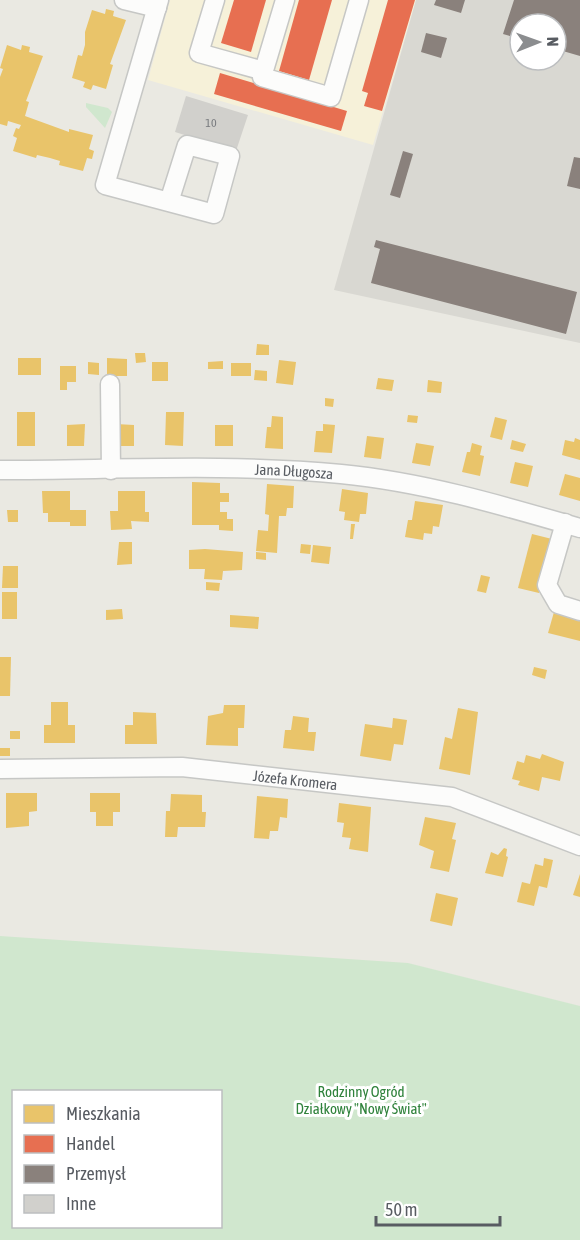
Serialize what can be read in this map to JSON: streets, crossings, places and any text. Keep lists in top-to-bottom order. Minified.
{"streets":{"street":["Jana Długosza","Józefa Kromera"]},"parks":["Rodzinny Ogród Działkowy \"Nowy Świat\""],"house_numbers":["10"],"legend":["Mieszkania","Handel","Przemysł","Inne"],"scale_bar":"50 m","north":"right"}
